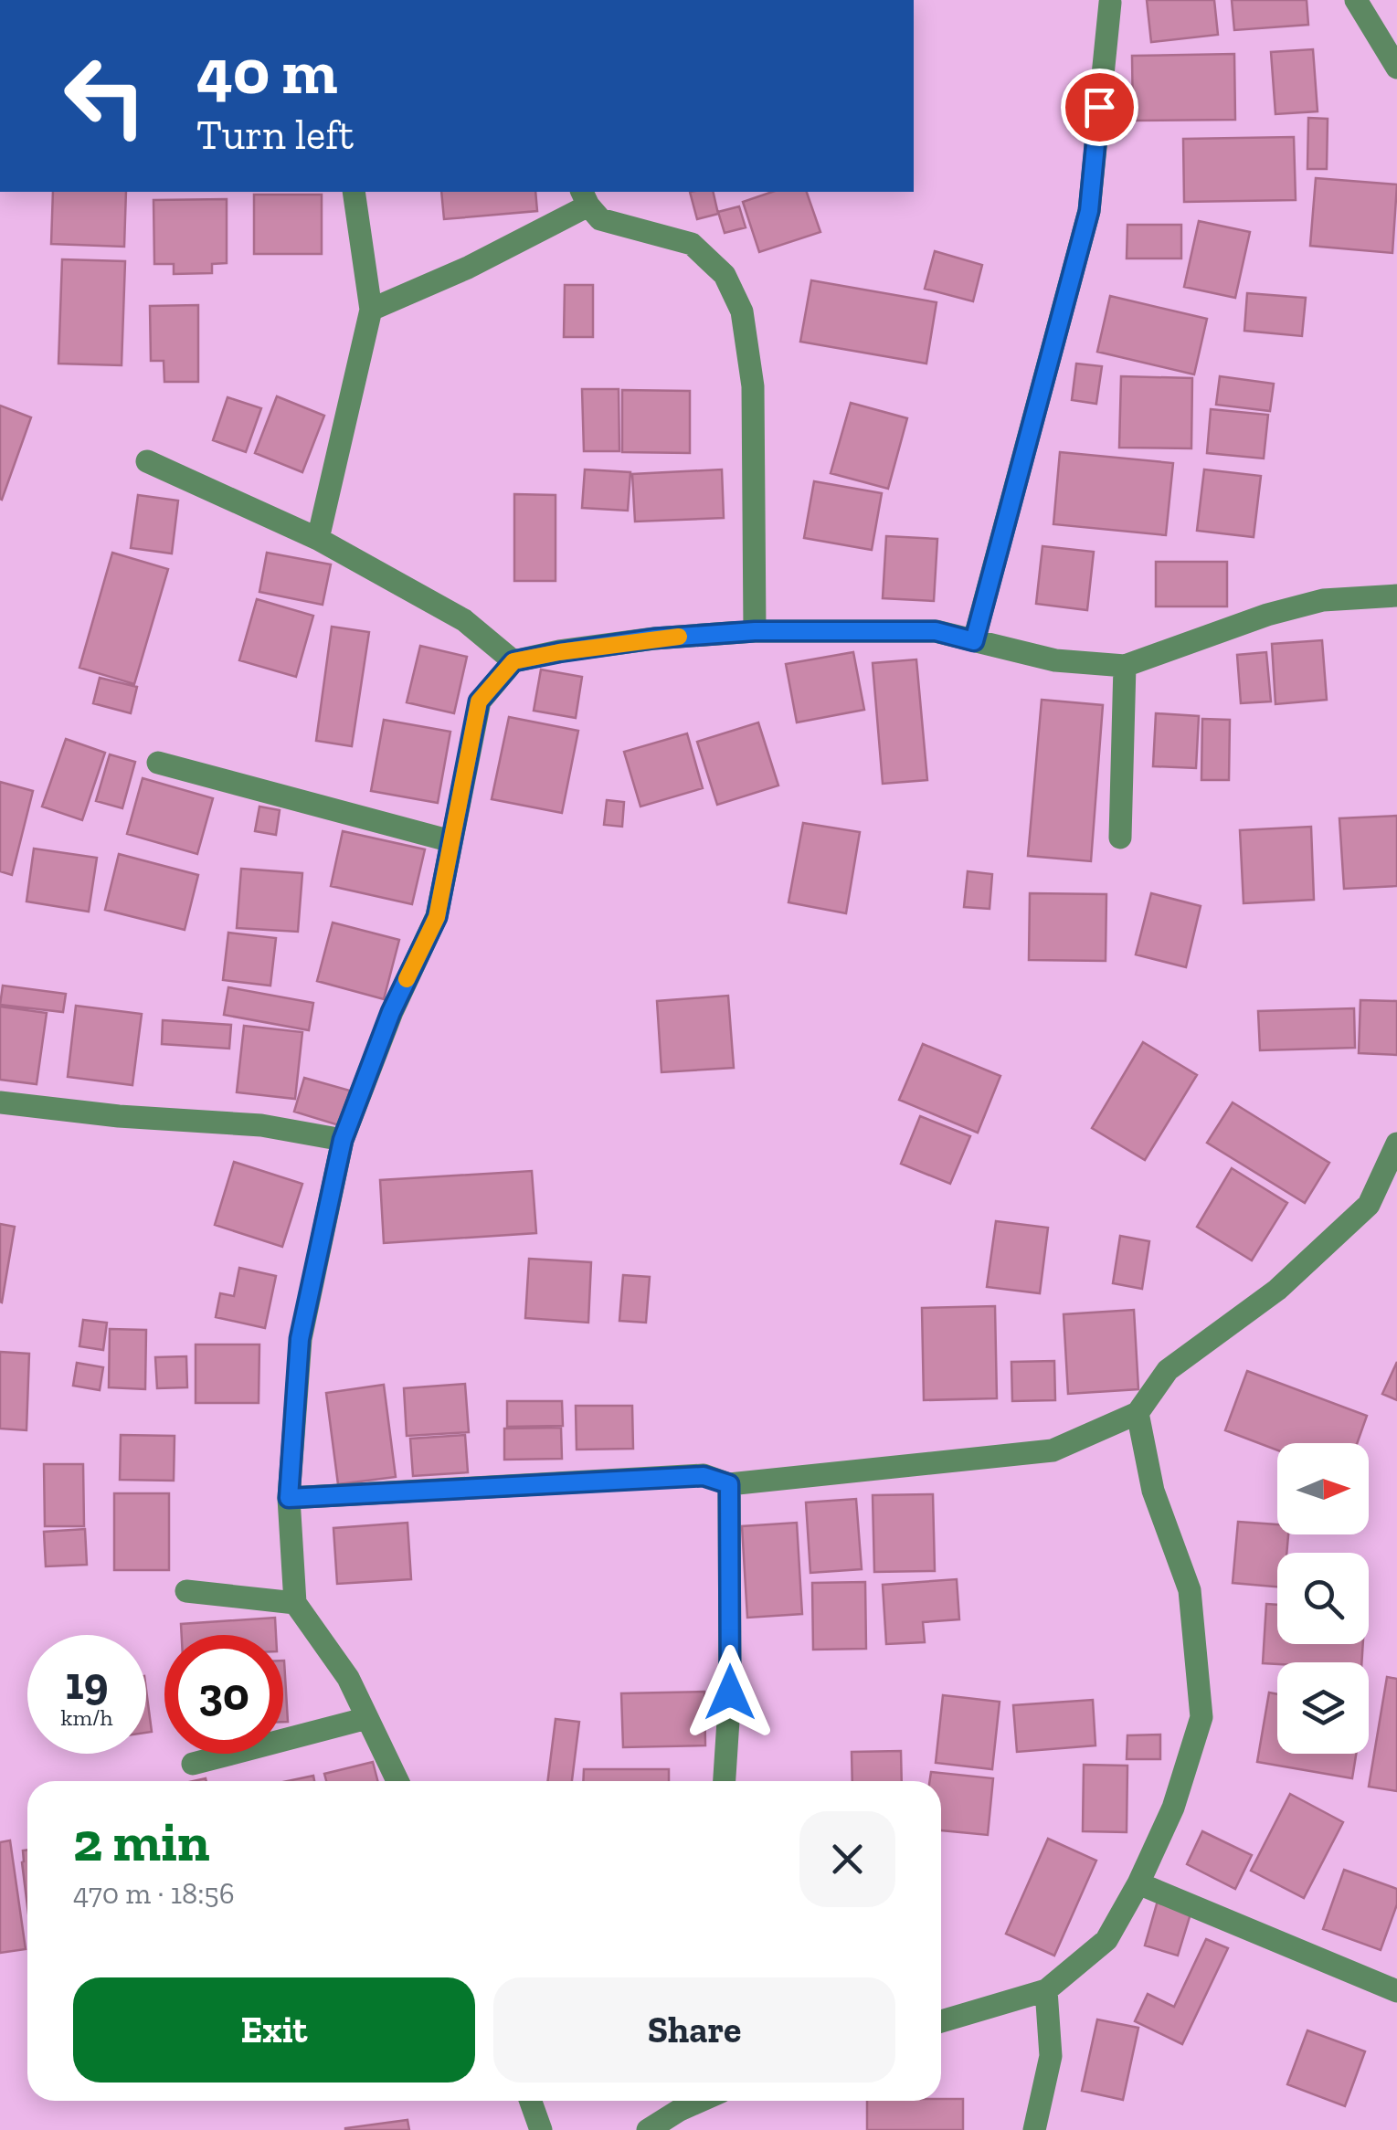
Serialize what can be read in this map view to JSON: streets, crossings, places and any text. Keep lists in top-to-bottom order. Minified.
{"north":"right","page":{"turn":["40 m","Turn left"],"speed":"19 km/h","limit":"30","heading":["2 min","470 m · 18:56"],"buttons":["Exit","Share"]}}
